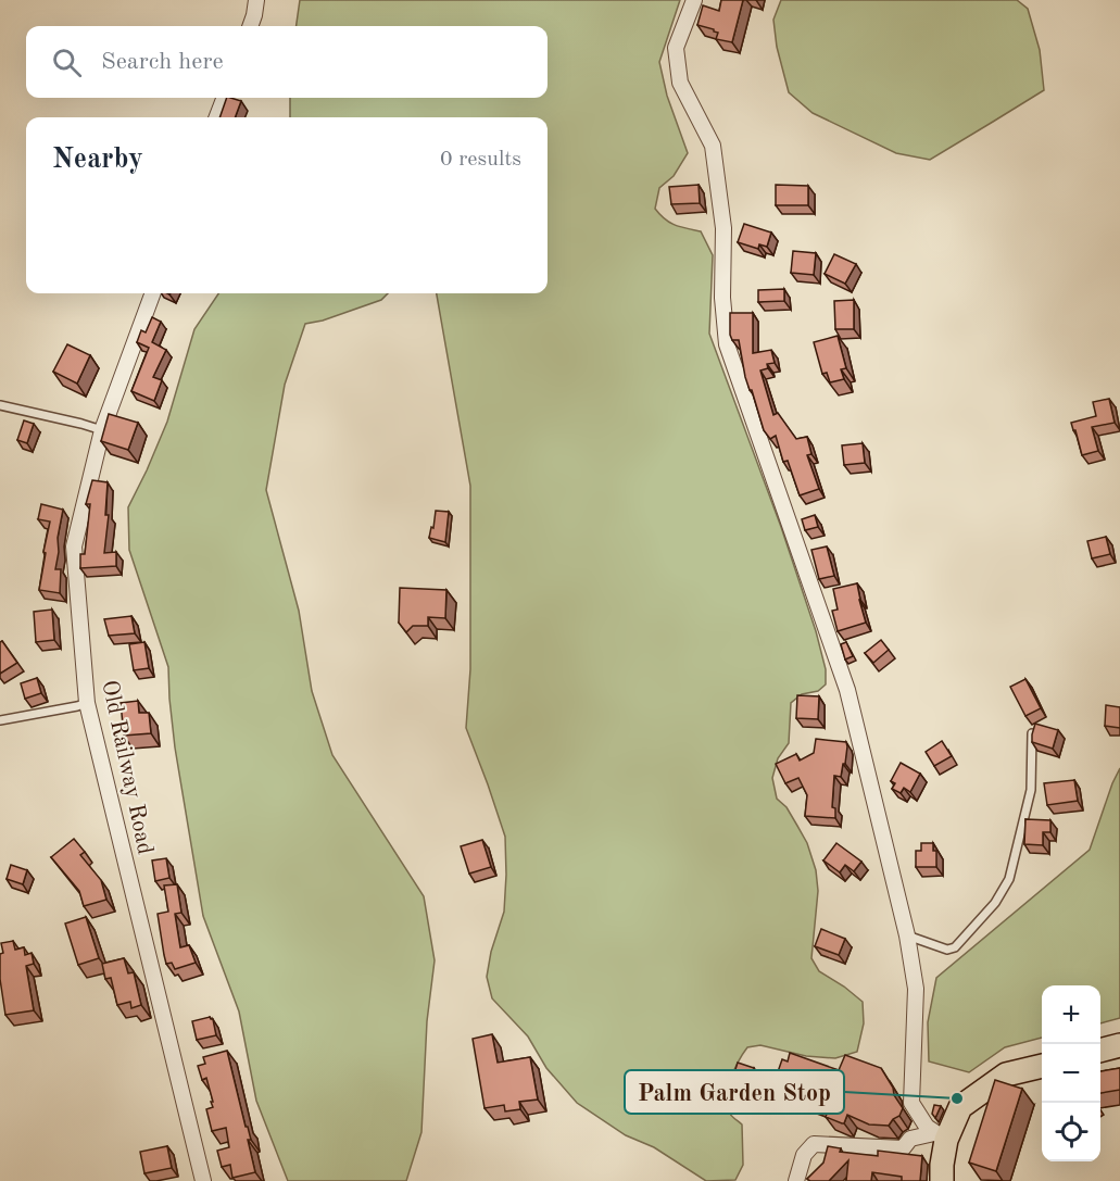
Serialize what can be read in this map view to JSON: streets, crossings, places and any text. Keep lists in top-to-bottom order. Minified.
{"streets":{"street":["Old Railway Road"]},"places":["Palm Garden Stop"],"page":{"search":"Search here","heading":["Nearby","0 results"],"map_buttons":["+","−"]}}
